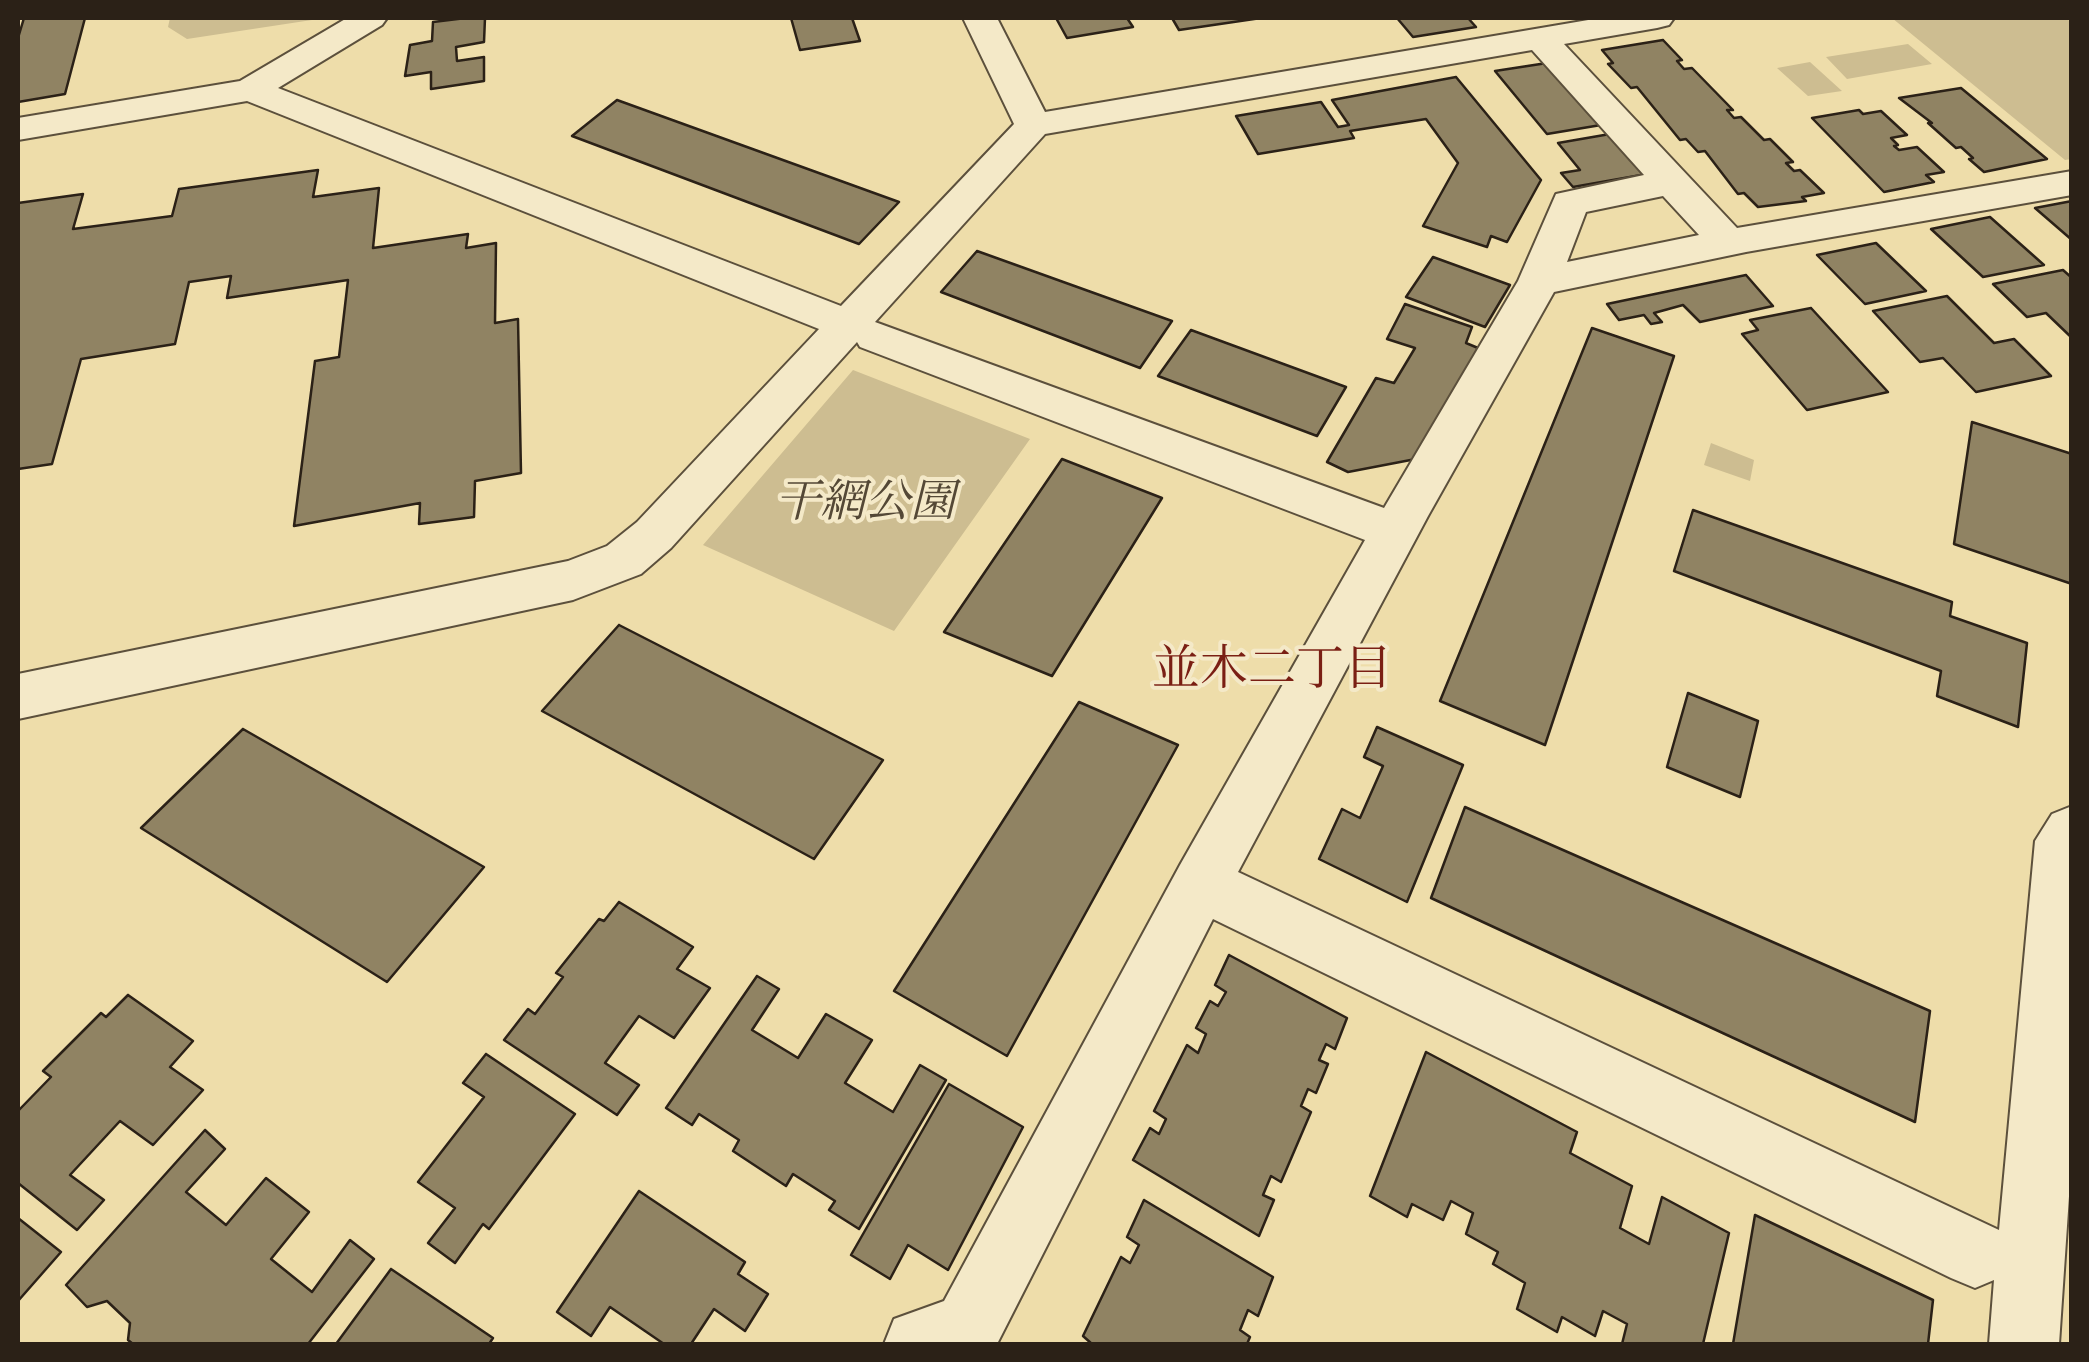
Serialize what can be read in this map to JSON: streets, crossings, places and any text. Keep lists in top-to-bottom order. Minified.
{"districts":["並木二丁目"],"parks":["干網公園"]}
